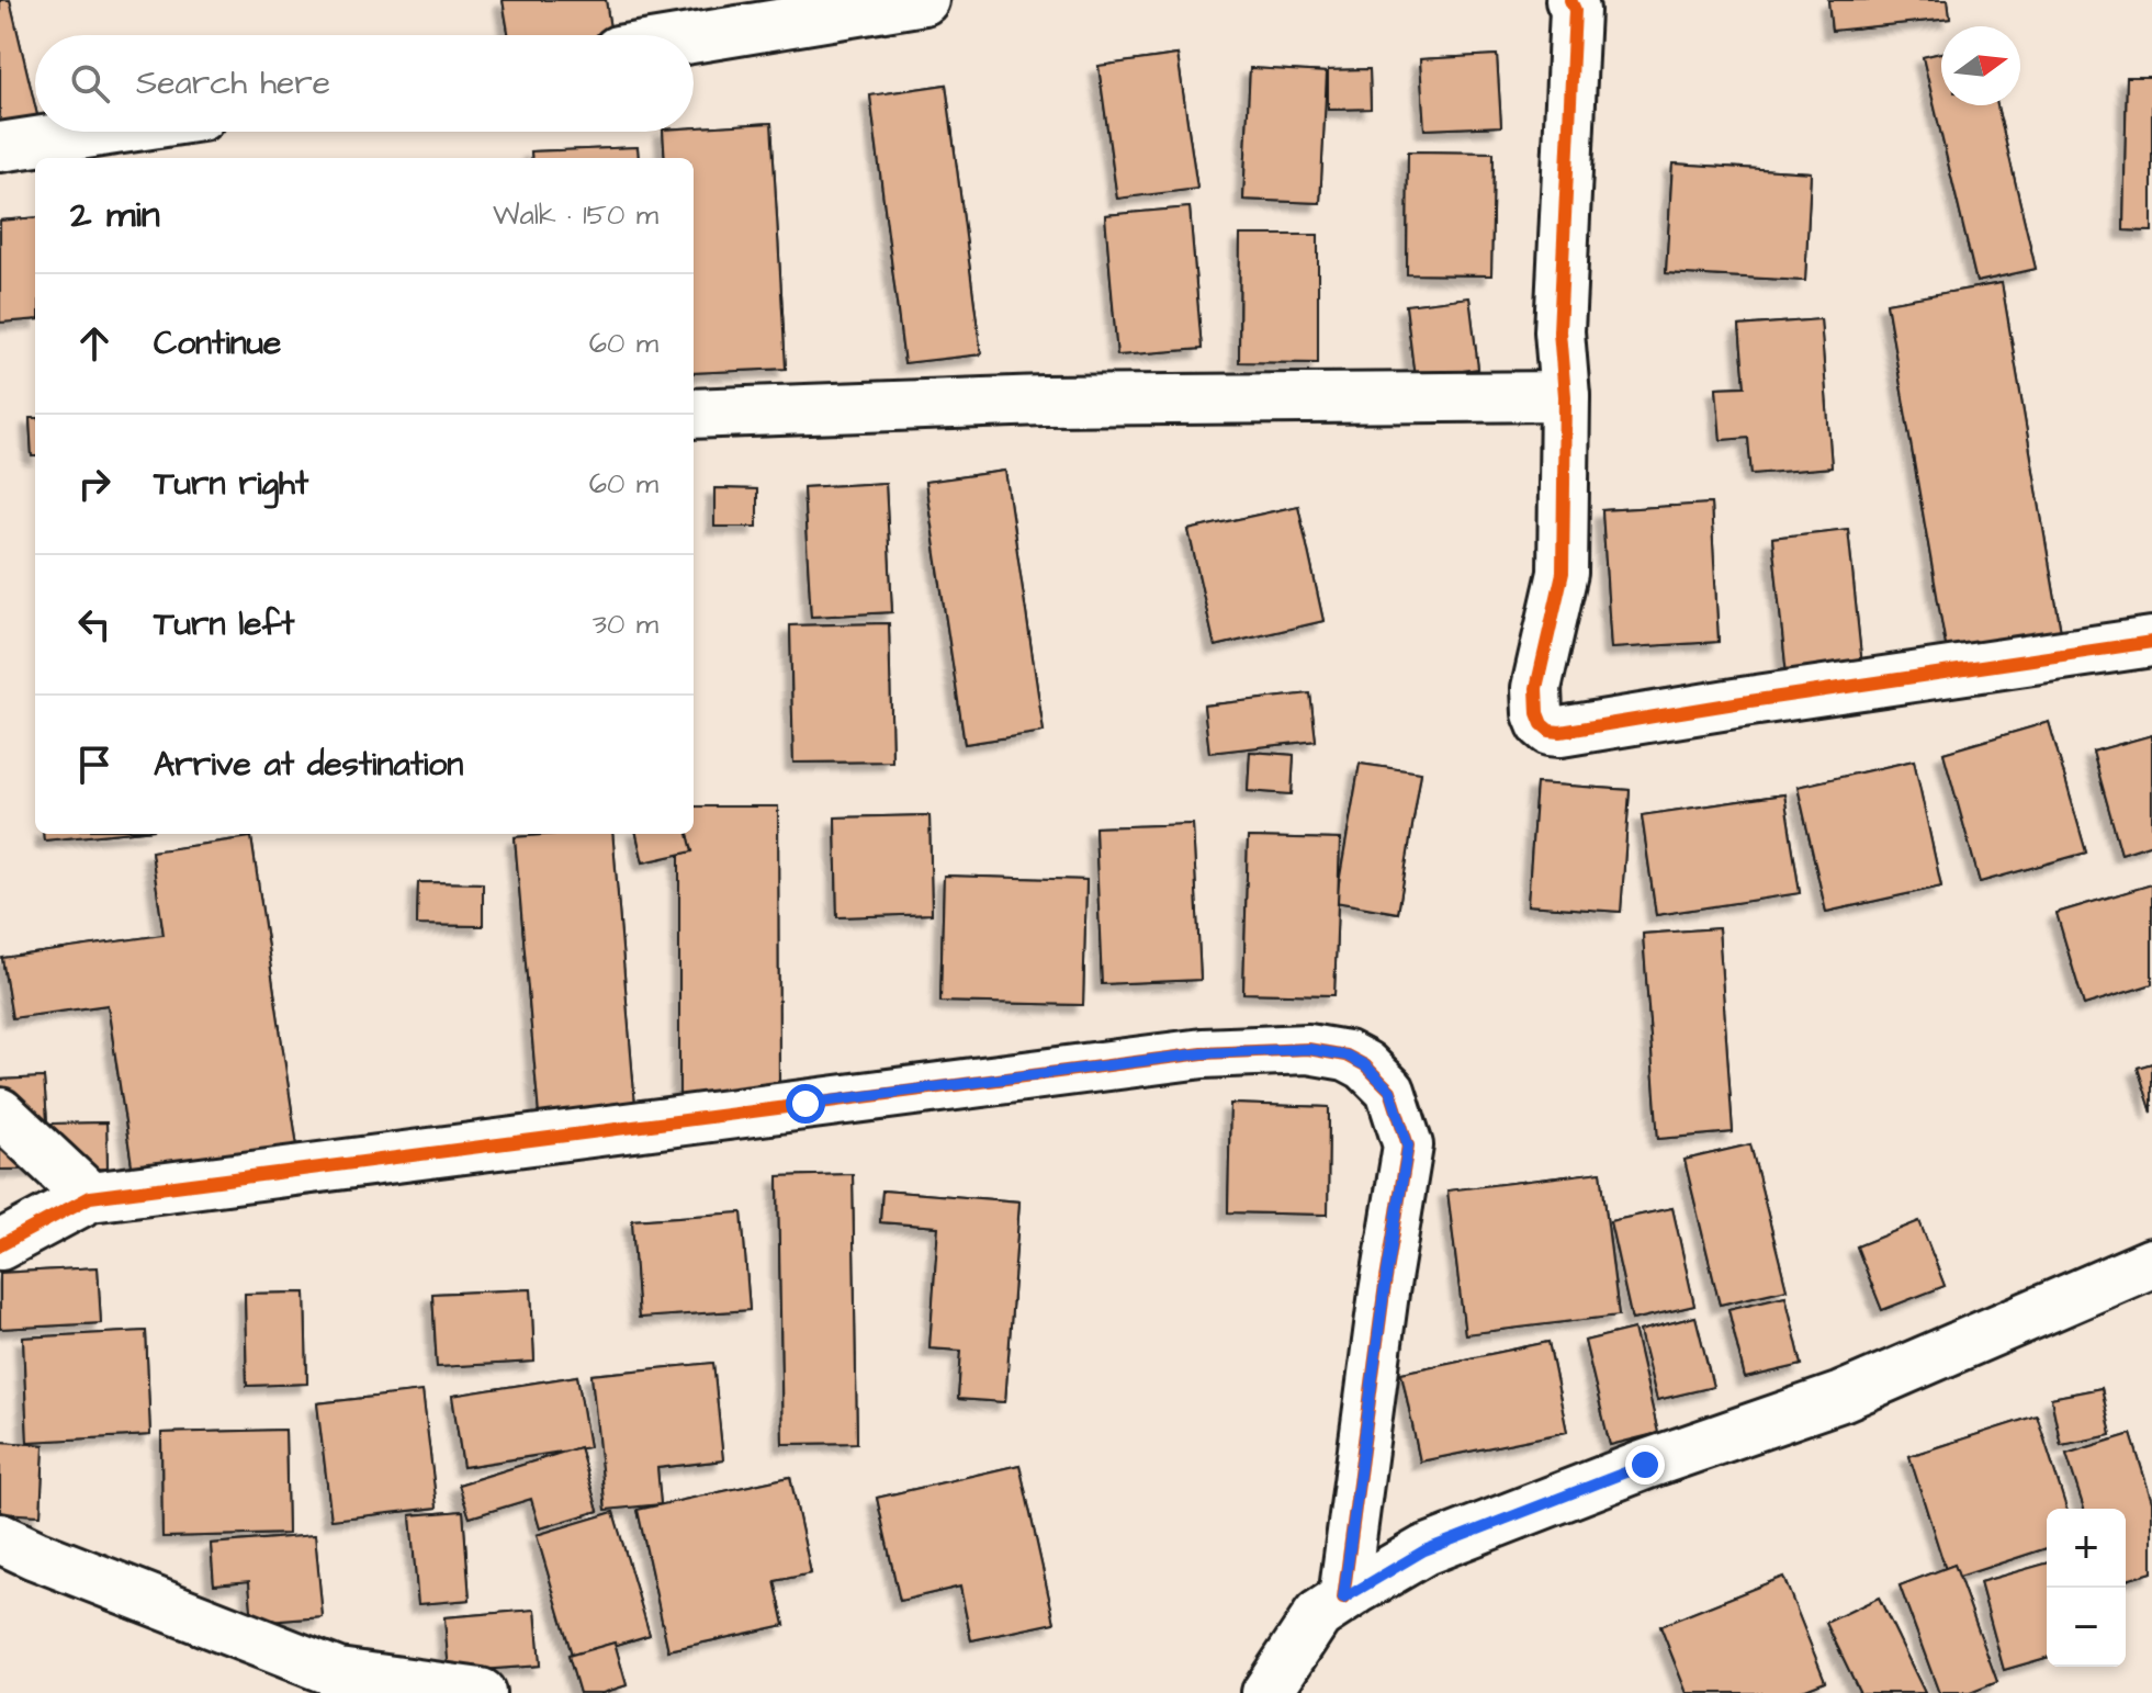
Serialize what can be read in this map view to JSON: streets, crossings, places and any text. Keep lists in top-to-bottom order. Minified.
{"north":"right","page":{"search":"Search here","heading":["2 min","Walk · 150 m"],"list":[["Continue","60 m"],["Turn right","60 m"],["Turn left","30 m"],"Arrive at destination"],"map_buttons":["+","−"]}}
